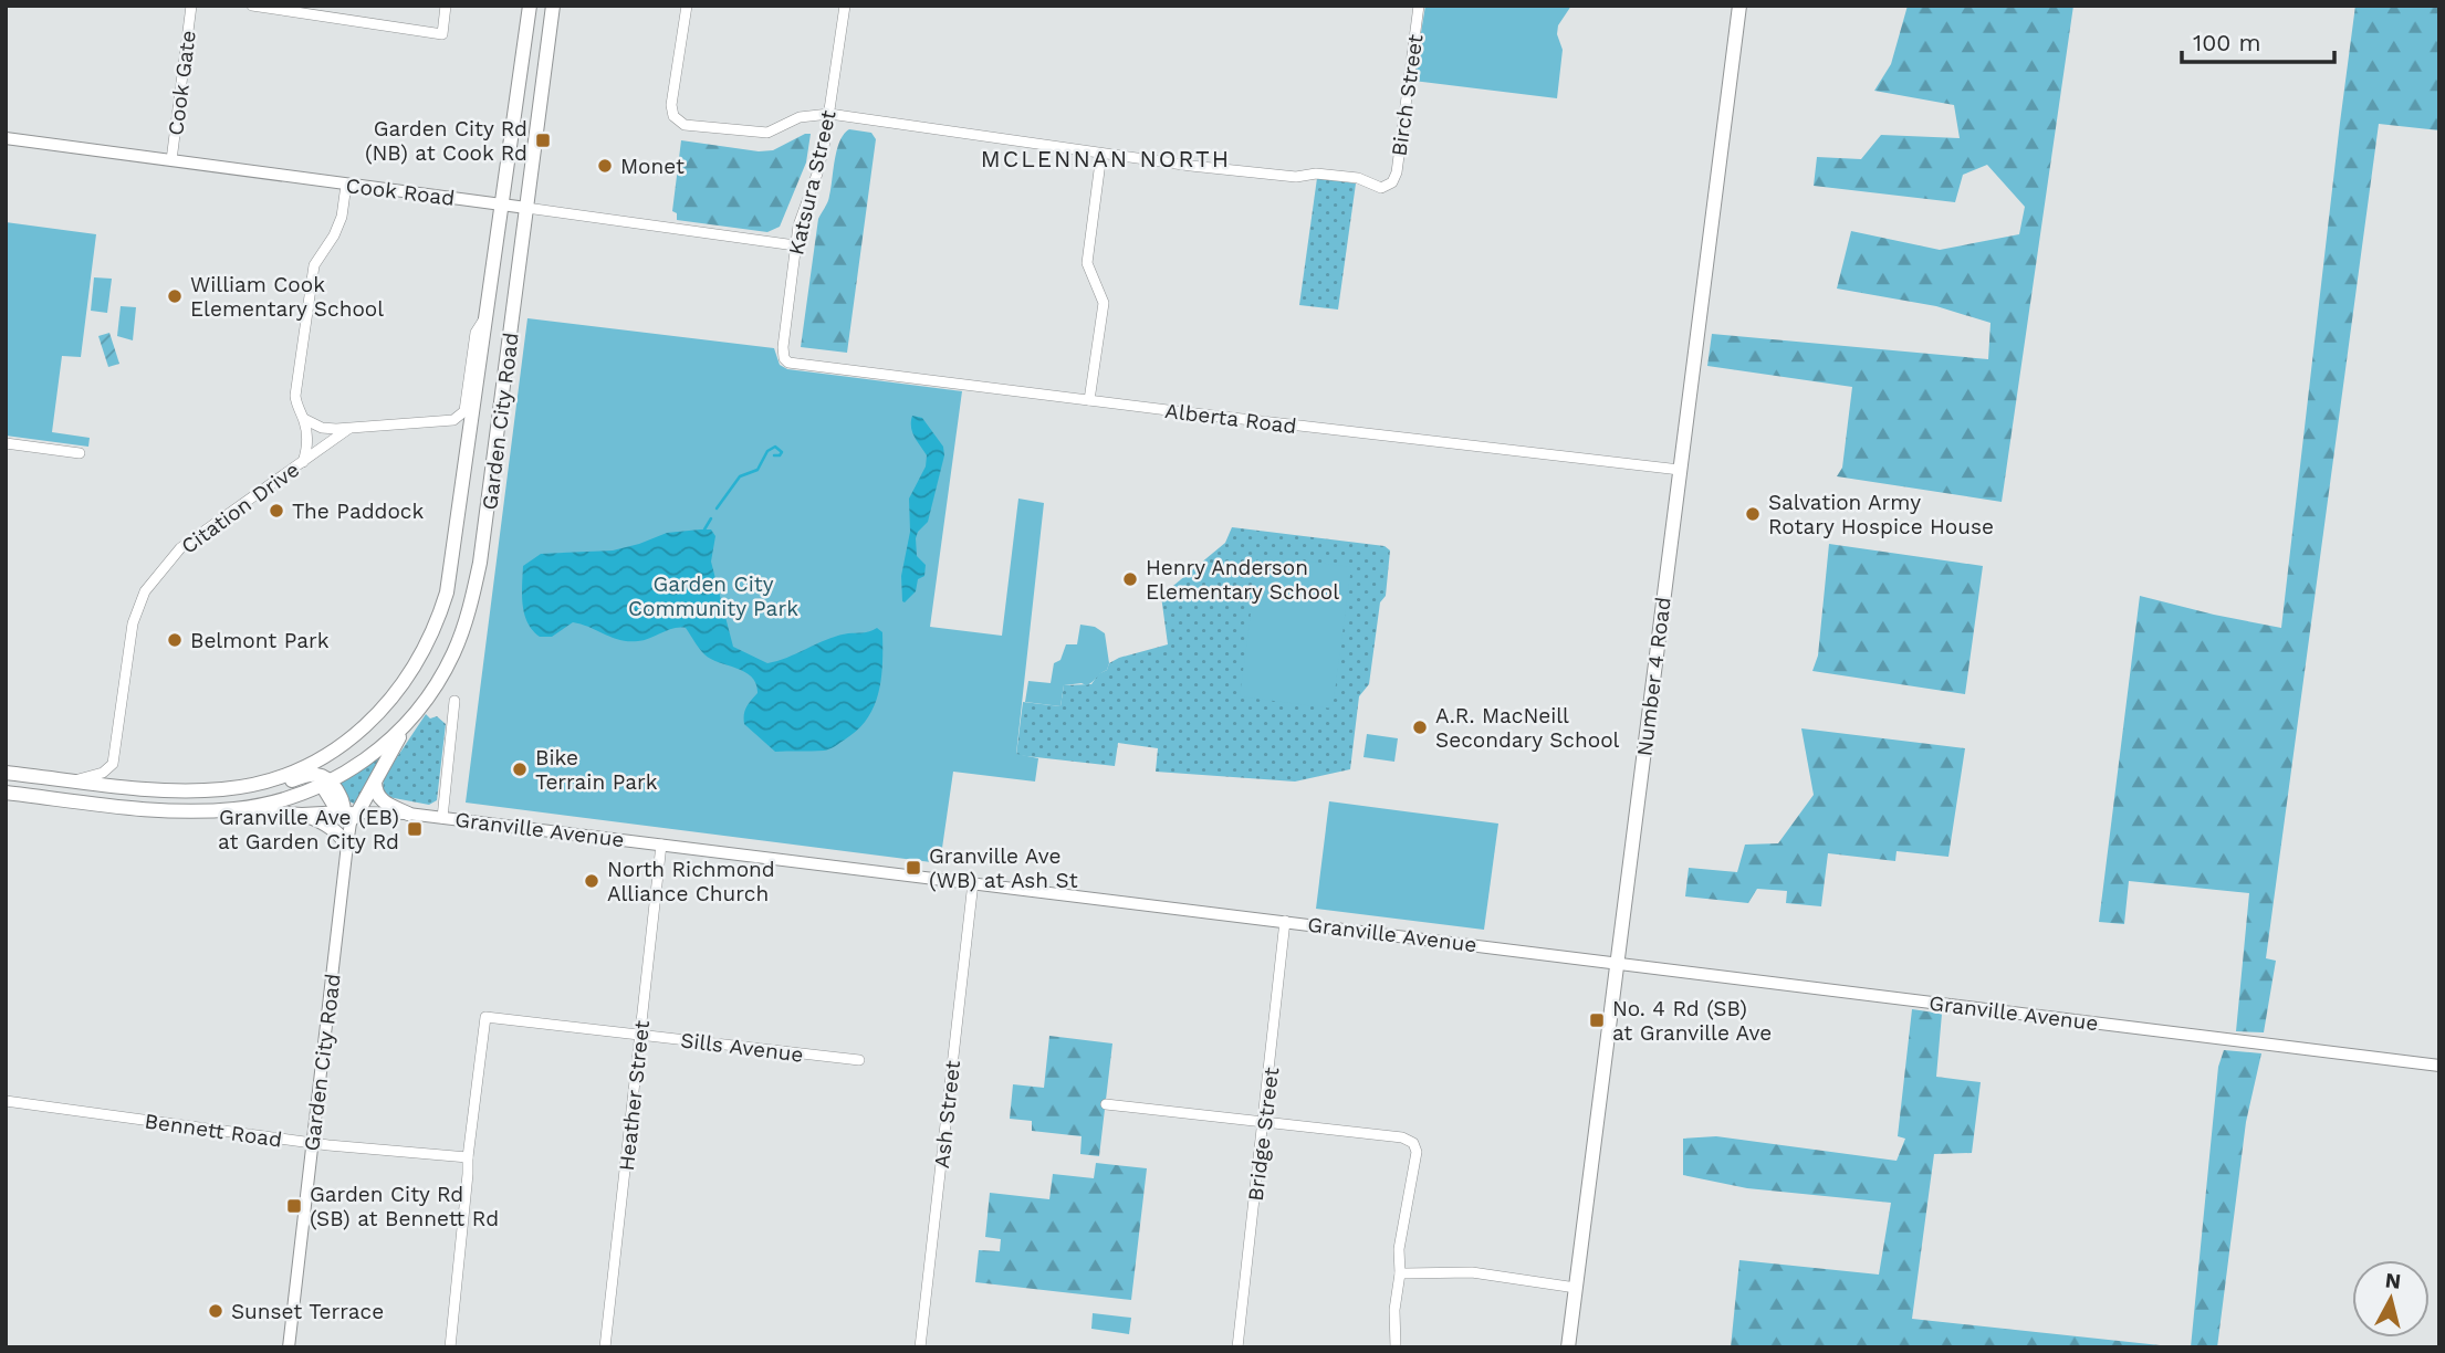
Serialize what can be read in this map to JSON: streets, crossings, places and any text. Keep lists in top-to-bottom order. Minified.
{"streets":{"main road":["Garden City Road","Number 4 Road"],"street":["Cook Gate","Birch Street","Katsura Street","Cook Road","Alberta Road","Citation Drive","Granville Avenue","Sills Avenue","Heather Street","Ash Street","Bennett Road","Bridge Street"]},"crossings":[["Cook Gate","Cook Road"],["Katsura Street","Cook Road"],["Katsura Street","Alberta Road"],["Cook Road","Garden City Road"],["Alberta Road","Number 4 Road"],["Garden City Road","Granville Avenue"],["Garden City Road","Bennett Road"],["Number 4 Road","Granville Avenue"],["Granville Avenue","Heather Street"],["Granville Avenue","Ash Street"],["Granville Avenue","Bridge Street"],["Sills Avenue","Heather Street"],["Sills Avenue","Bennett Road"]],"districts":["MCLENNAN NORTH"],"parks":["Garden City Community Park"],"places":{"transit":["Garden City Rd (NB) at Cook Rd","Granville Ave (EB) at Garden City Rd","Granville Ave (WB) at Ash St","No. 4 Rd (SB) at Granville Ave","Garden City Rd (SB) at Bennett Rd"],"other":["Monet","William Cook Elementary School","The Paddock","Salvation Army Rotary Hospice House","Henry Anderson Elementary School","Belmont Park","A.R. MacNeill Secondary School","Bike Terrain Park","North Richmond Alliance Church","Sunset Terrace"]},"scale_bar":"100 m","north":"top"}
